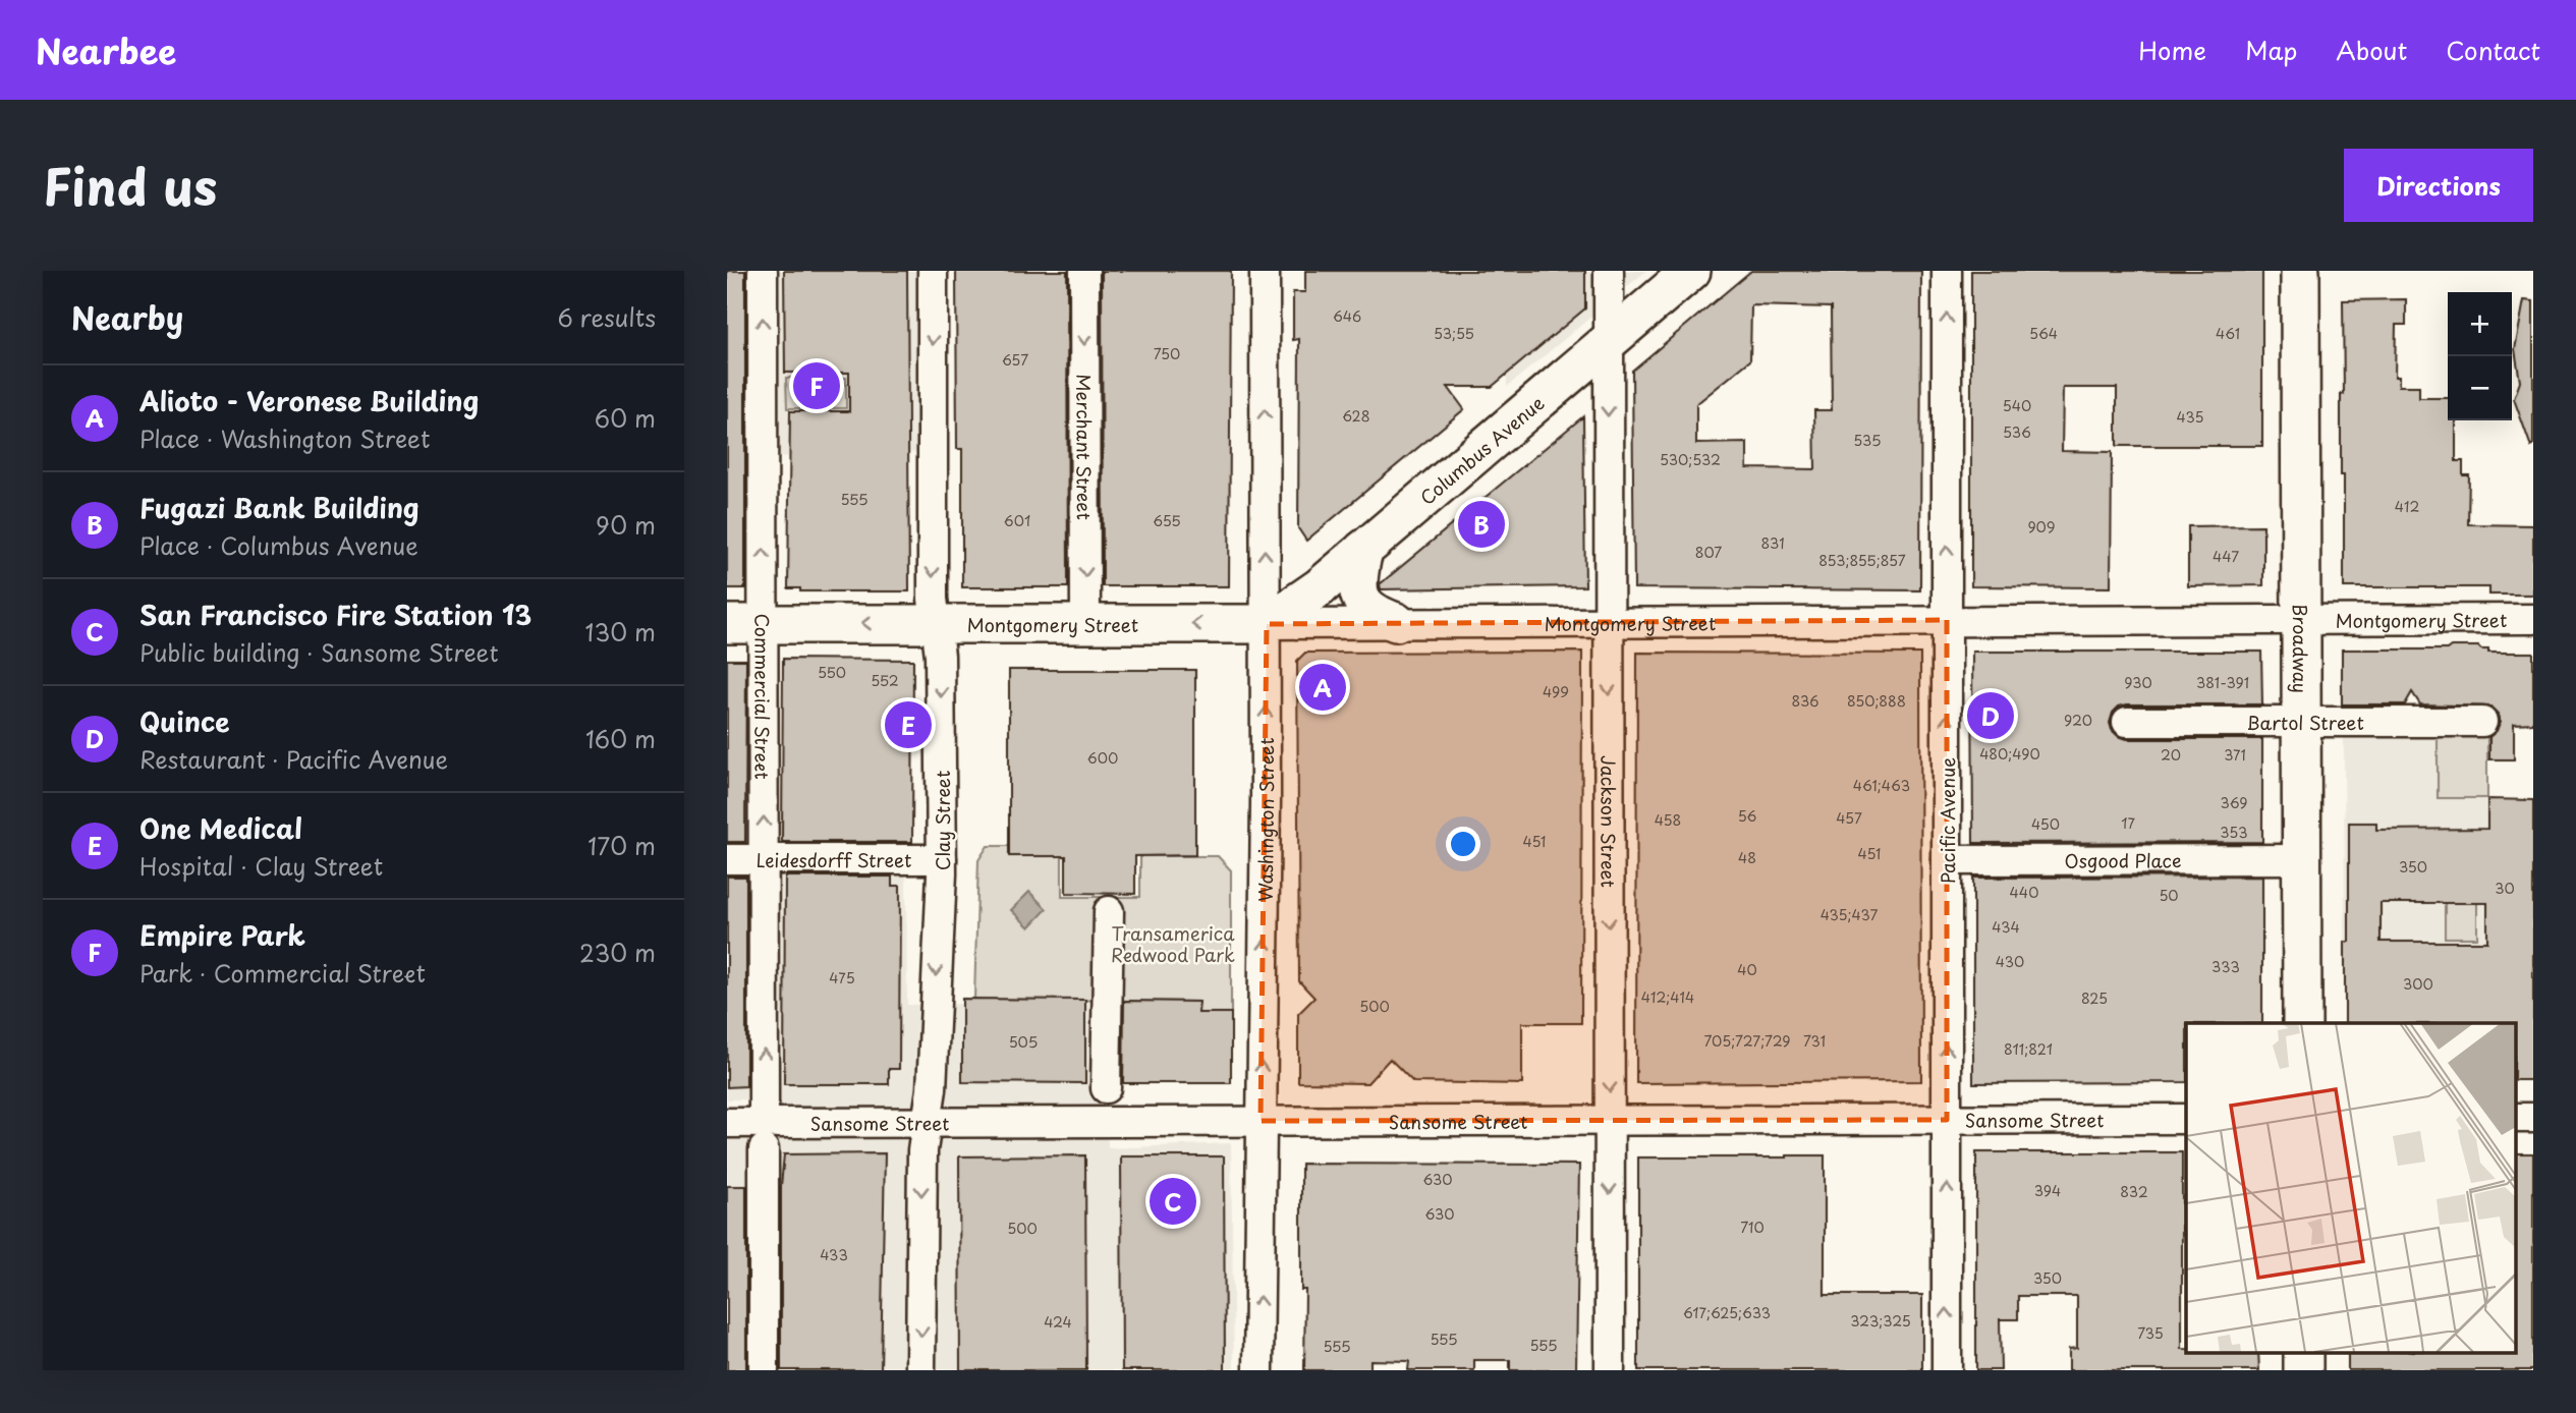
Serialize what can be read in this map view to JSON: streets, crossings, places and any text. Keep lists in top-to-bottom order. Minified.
{"streets":{"main road":["Columbus Avenue","Montgomery Street","Broadway"],"street":["Merchant Street","Commercial Street","Bartol Street","Clay Street","Washington Street","Jackson Street","Pacific Avenue","Leidesdorff Street","Osgood Place","Sansome Street"]},"crossings":[["Merchant Street","Montgomery Street"],["Columbus Avenue","Montgomery Street"],["Columbus Avenue","Washington Street"],["Columbus Avenue","Jackson Street"],["Montgomery Street","Broadway"],["Montgomery Street","Commercial Street"],["Montgomery Street","Clay Street"],["Montgomery Street","Washington Street"],["Montgomery Street","Jackson Street"],["Montgomery Street","Pacific Avenue"],["Broadway","Bartol Street"],["Broadway","Osgood Place"],["Commercial Street","Leidesdorff Street"],["Commercial Street","Sansome Street"],["Clay Street","Leidesdorff Street"],["Clay Street","Sansome Street"],["Washington Street","Sansome Street"],["Jackson Street","Sansome Street"],["Pacific Avenue","Osgood Place"],["Pacific Avenue","Sansome Street"]],"one_way":["Merchant Street","Commercial Street","Clay Street","Washington Street","Jackson Street","Pacific Avenue"],"parks":["Transamerica Redwood Park"],"house_numbers":["646","53;55","564","461","750","657","540","628","435","536","535","530;532","555","412","601","655","909","831","807","447","853;855;857","550","552","930","381-391","499","836","850;888","920","480;490","20","371","600","461;463","369","56","457","458","17","450","353","451","451","48","350","30","440","50","435;437","434","430","333","40","475","300","412;414","825","500","705;727;729","731","505","811;821","630","394","832","630","710","500","433","350","617;625;633","323;325","424","735","555","555","555"],"page":{"header":"Nearbee","nav":["Home","Map","About","Contact"],"title":"Find us","buttons":"Directions","heading":["Nearby","6 results"],"map_buttons":["+","−"],"pins":["F","B","A","D","E","C"],"list":[{"mark":"A","name":"Alioto - Veronese Building","note":"Place · Washington Street","value":"60 m"},{"mark":"B","name":"Fugazi Bank Building","note":"Place · Columbus Avenue","value":"90 m"},{"mark":"C","name":"San Francisco Fire Station 13","note":"Public building · Sansome Street","value":"130 m"},{"mark":"D","name":"Quince","note":"Restaurant · Pacific Avenue","value":"160 m"},{"mark":"E","name":"One Medical","note":"Hospital · Clay Street","value":"170 m"},{"mark":"F","name":"Empire Park","note":"Park · Commercial Street","value":"230 m"}]}}
